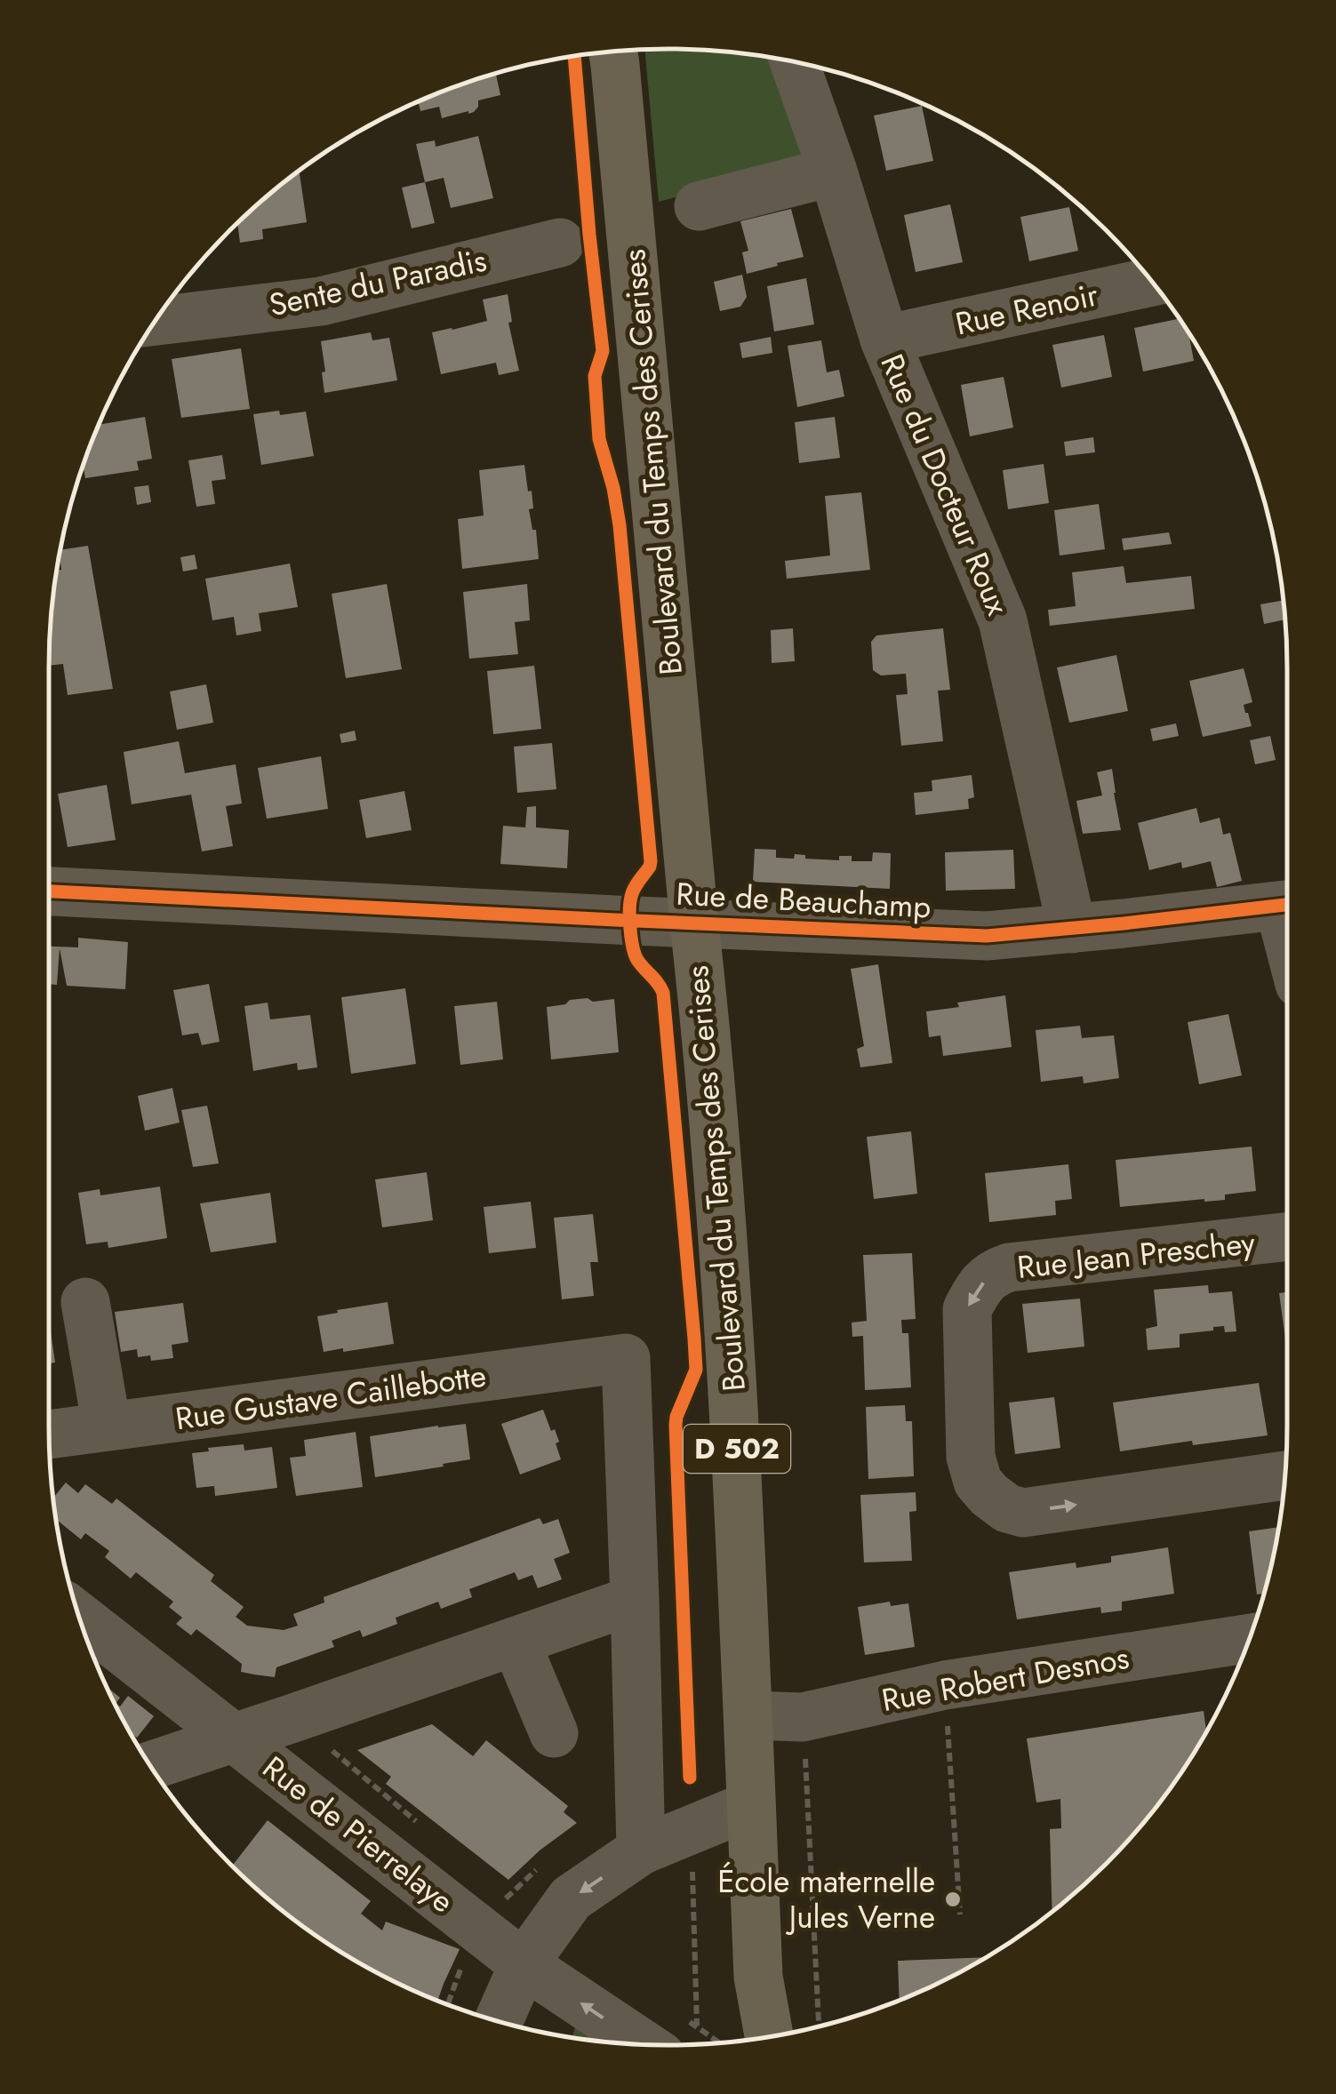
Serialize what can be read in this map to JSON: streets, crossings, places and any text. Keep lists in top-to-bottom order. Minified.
{"streets":{"main road":["Boulevard du Temps des Cerises","D 502"],"street":["Sente du Paradis","Rue Renoir","Rue du Docteur Roux","Rue de Beauchamp","Rue Jean Preschey","Rue Gustave Caillebotte","Rue Robert Desnos","Rue de Pierrelaye"]},"crossings":[["Rue Renoir","Rue du Docteur Roux"],["Boulevard du Temps des Cerises","Rue de Beauchamp"],["Boulevard du Temps des Cerises","Rue Robert Desnos"],["Rue du Docteur Roux","Rue de Beauchamp"]],"places":["École maternelle Jules Verne"]}
